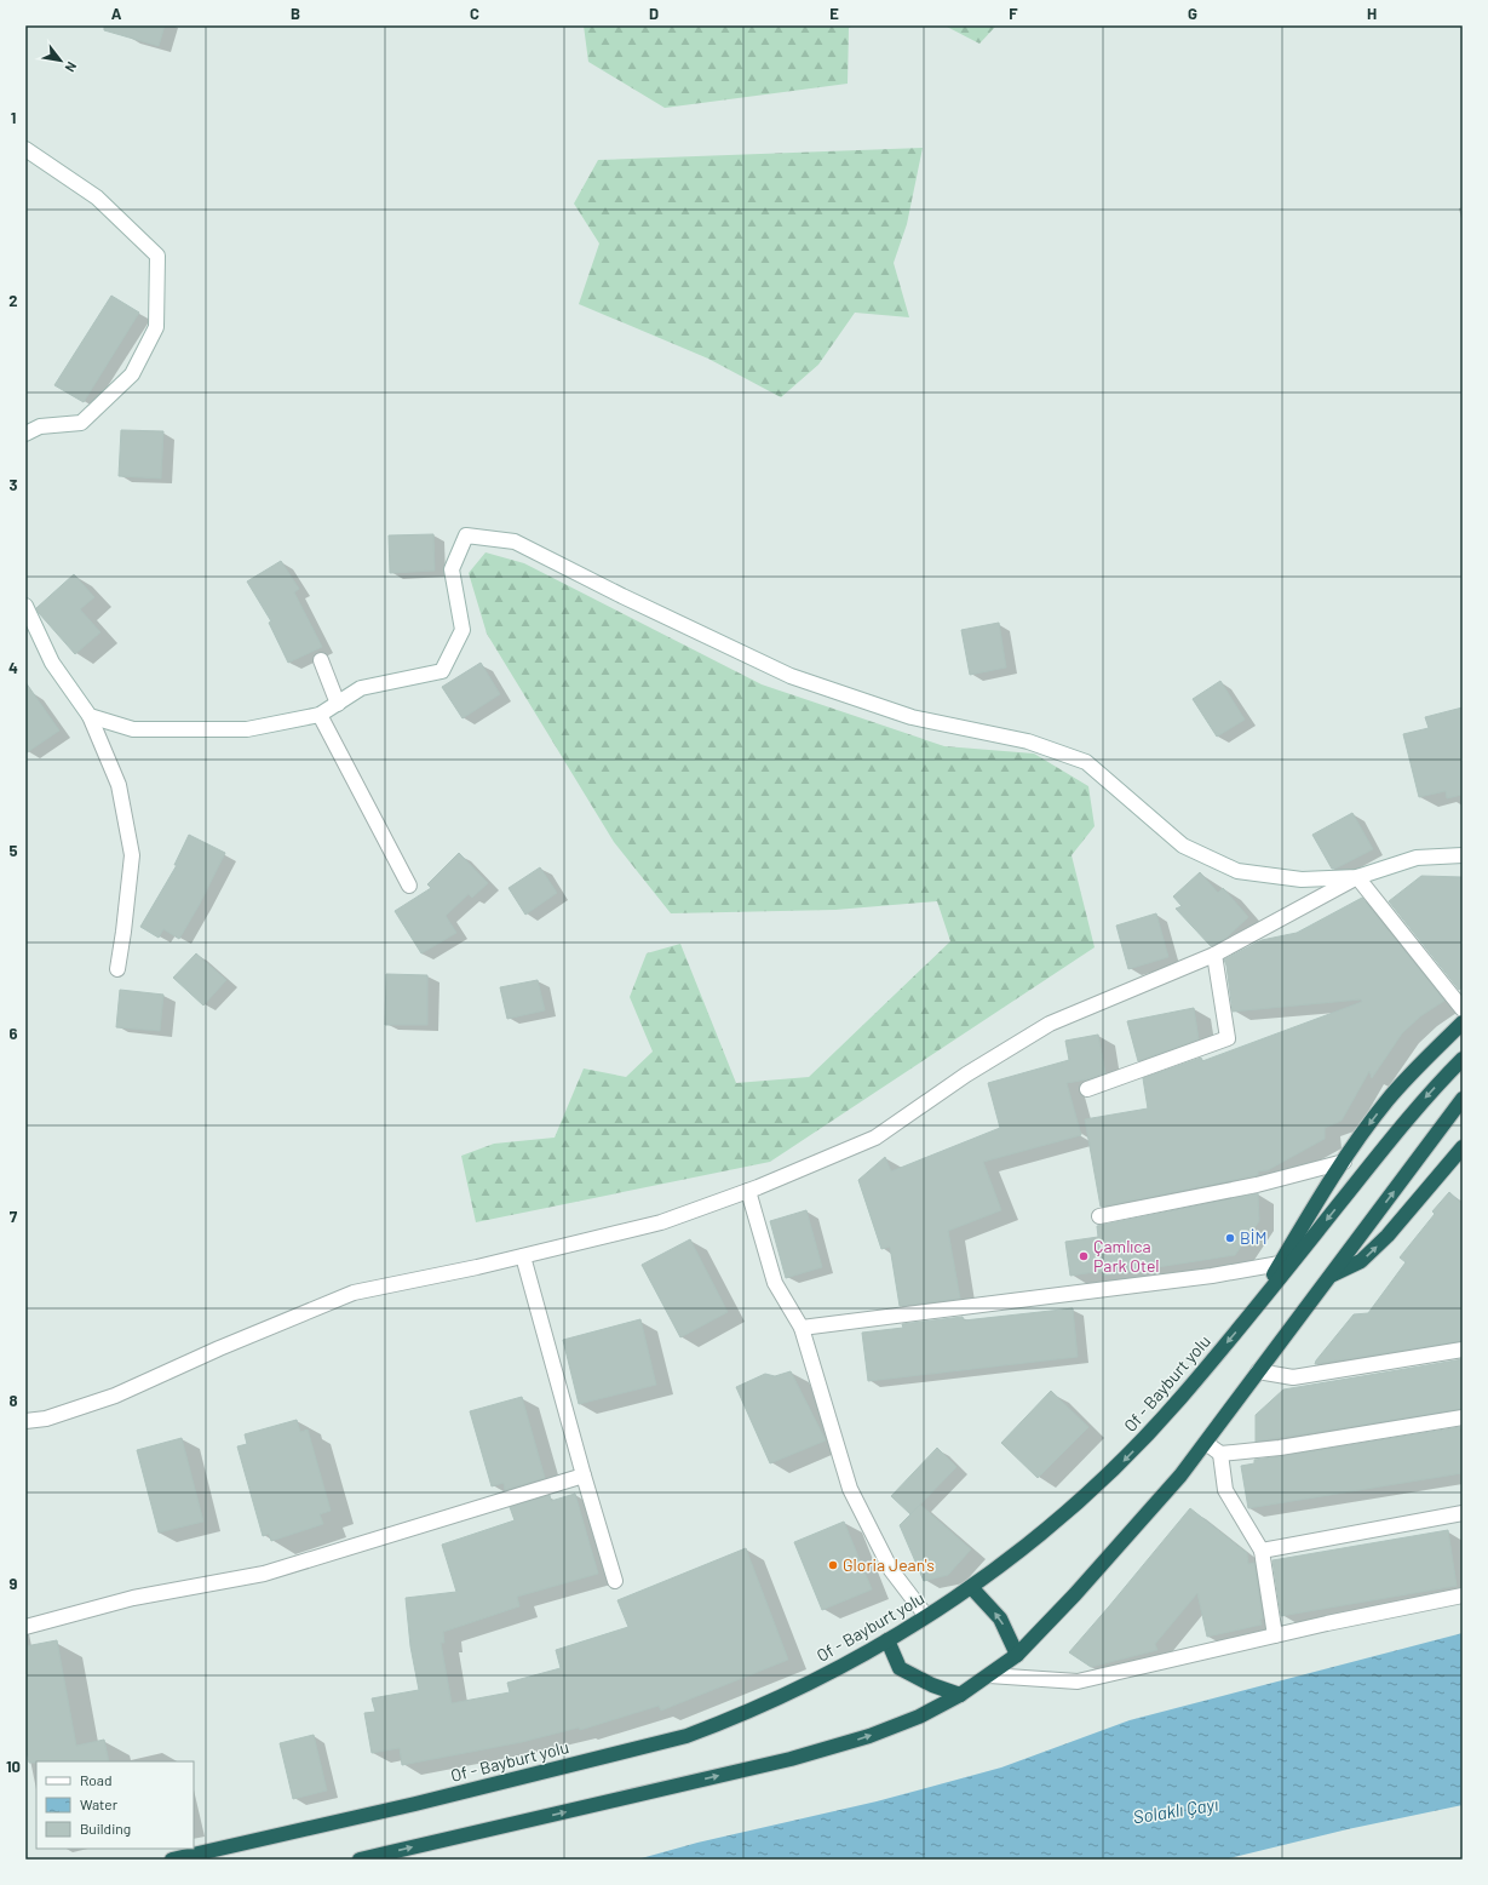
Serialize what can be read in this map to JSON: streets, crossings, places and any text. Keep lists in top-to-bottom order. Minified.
{"streets":{"highway":["Of - Bayburt yolu"]},"water":["Solaklı Çayı"],"places":["BİM","Çamlıca Park Otel","Gloria Jean's"],"legend":["Road","Water","Building"],"north":"bottom right","grid":{"columns":["A","B","C","D","E","F","G","H"],"rows":["1","2","3","4","5","6","7","8","9","10"]}}
